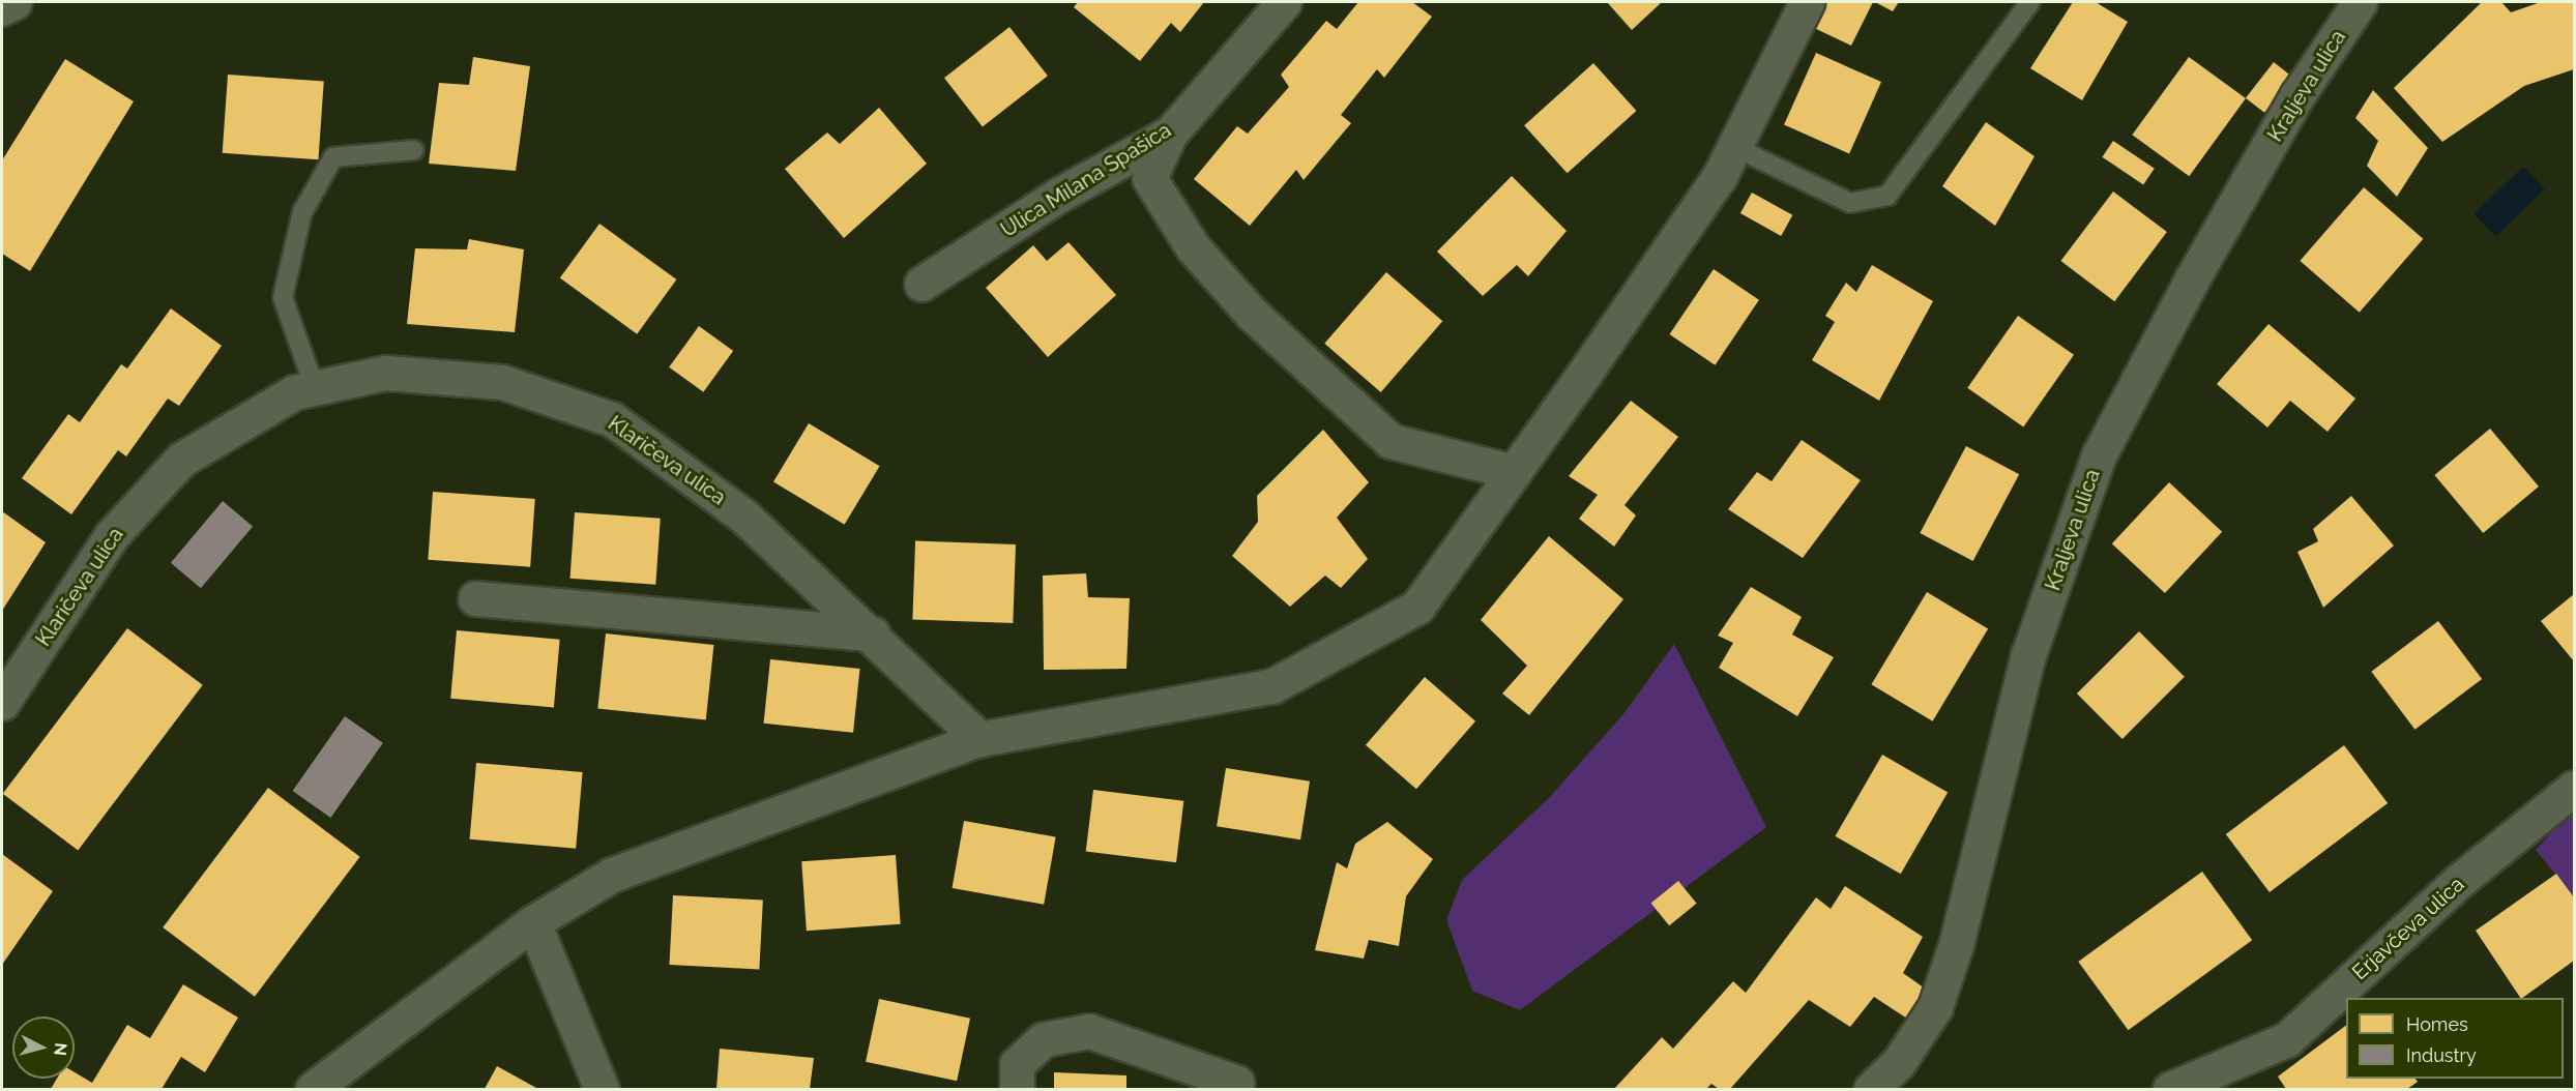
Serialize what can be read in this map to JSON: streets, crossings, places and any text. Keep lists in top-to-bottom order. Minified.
{"streets":{"street":["Kraljeva ulica","Ulica Milana Spašica","Klaričeva ulica","Erjavčeva ulica"]},"legend":["Homes","Industry"],"north":"right"}
